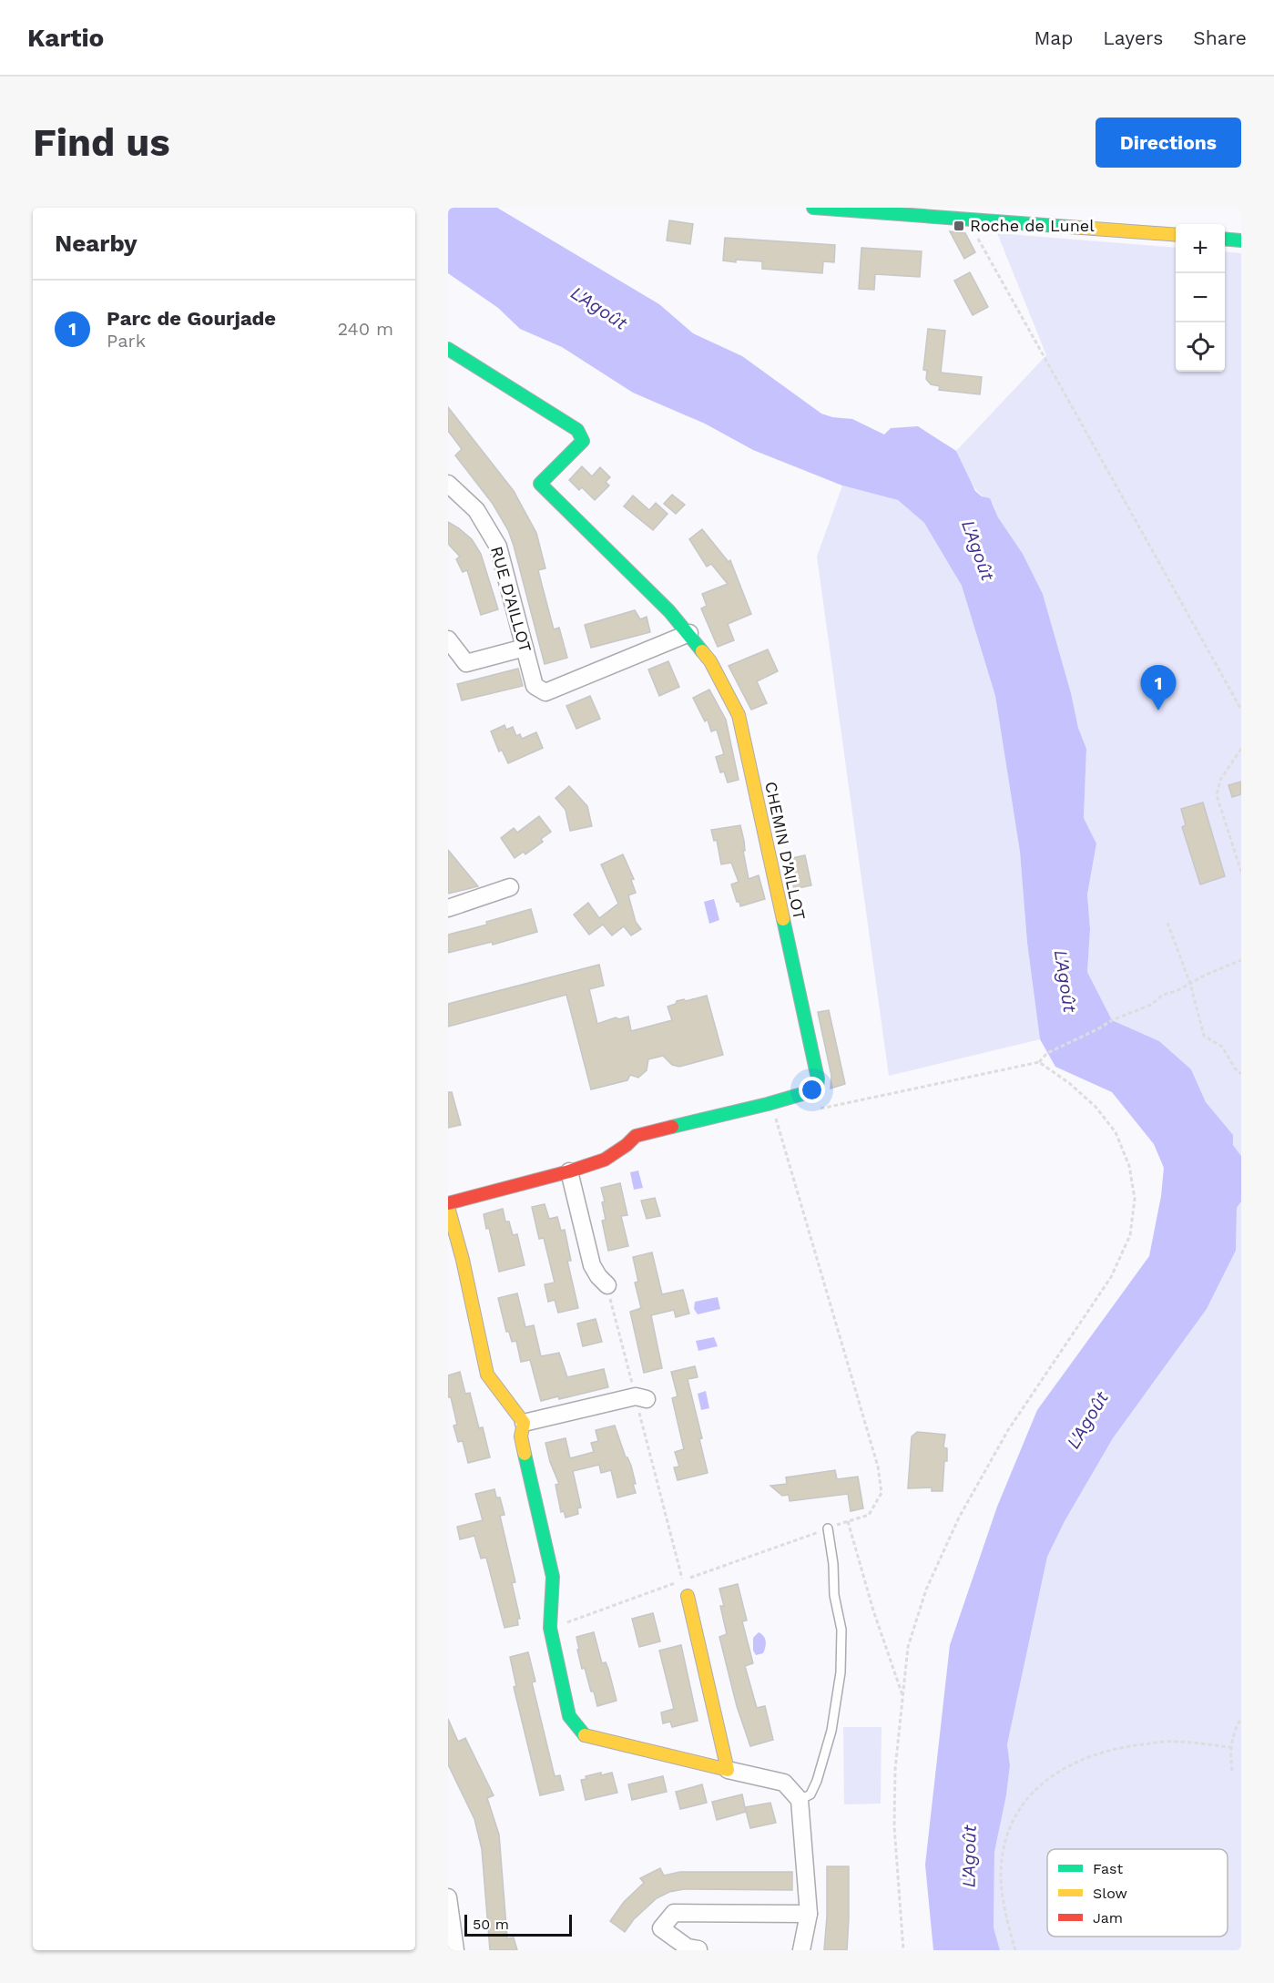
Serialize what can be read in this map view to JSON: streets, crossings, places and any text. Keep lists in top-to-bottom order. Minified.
{"streets":{"street":["RUE D'AILLOT","CHEMIN D'AILLOT"]},"crossings":[["RUE D'AILLOT","CHEMIN D'AILLOT"]],"water":["L'Agoût"],"places":{"transit":["Roche de Lunel"]},"legend":["Fast","Slow","Jam"],"scale_bar":"50 m","page":{"header":"Kartio","nav":["Map","Layers","Share"],"buttons":"Directions","title":"Find us","heading":"Nearby","map_buttons":["+","−"],"list":[{"mark":"1","name":"Parc de Gourjade","note":"Park","value":"240 m"}],"pins":"1","scale":"50 m"}}
